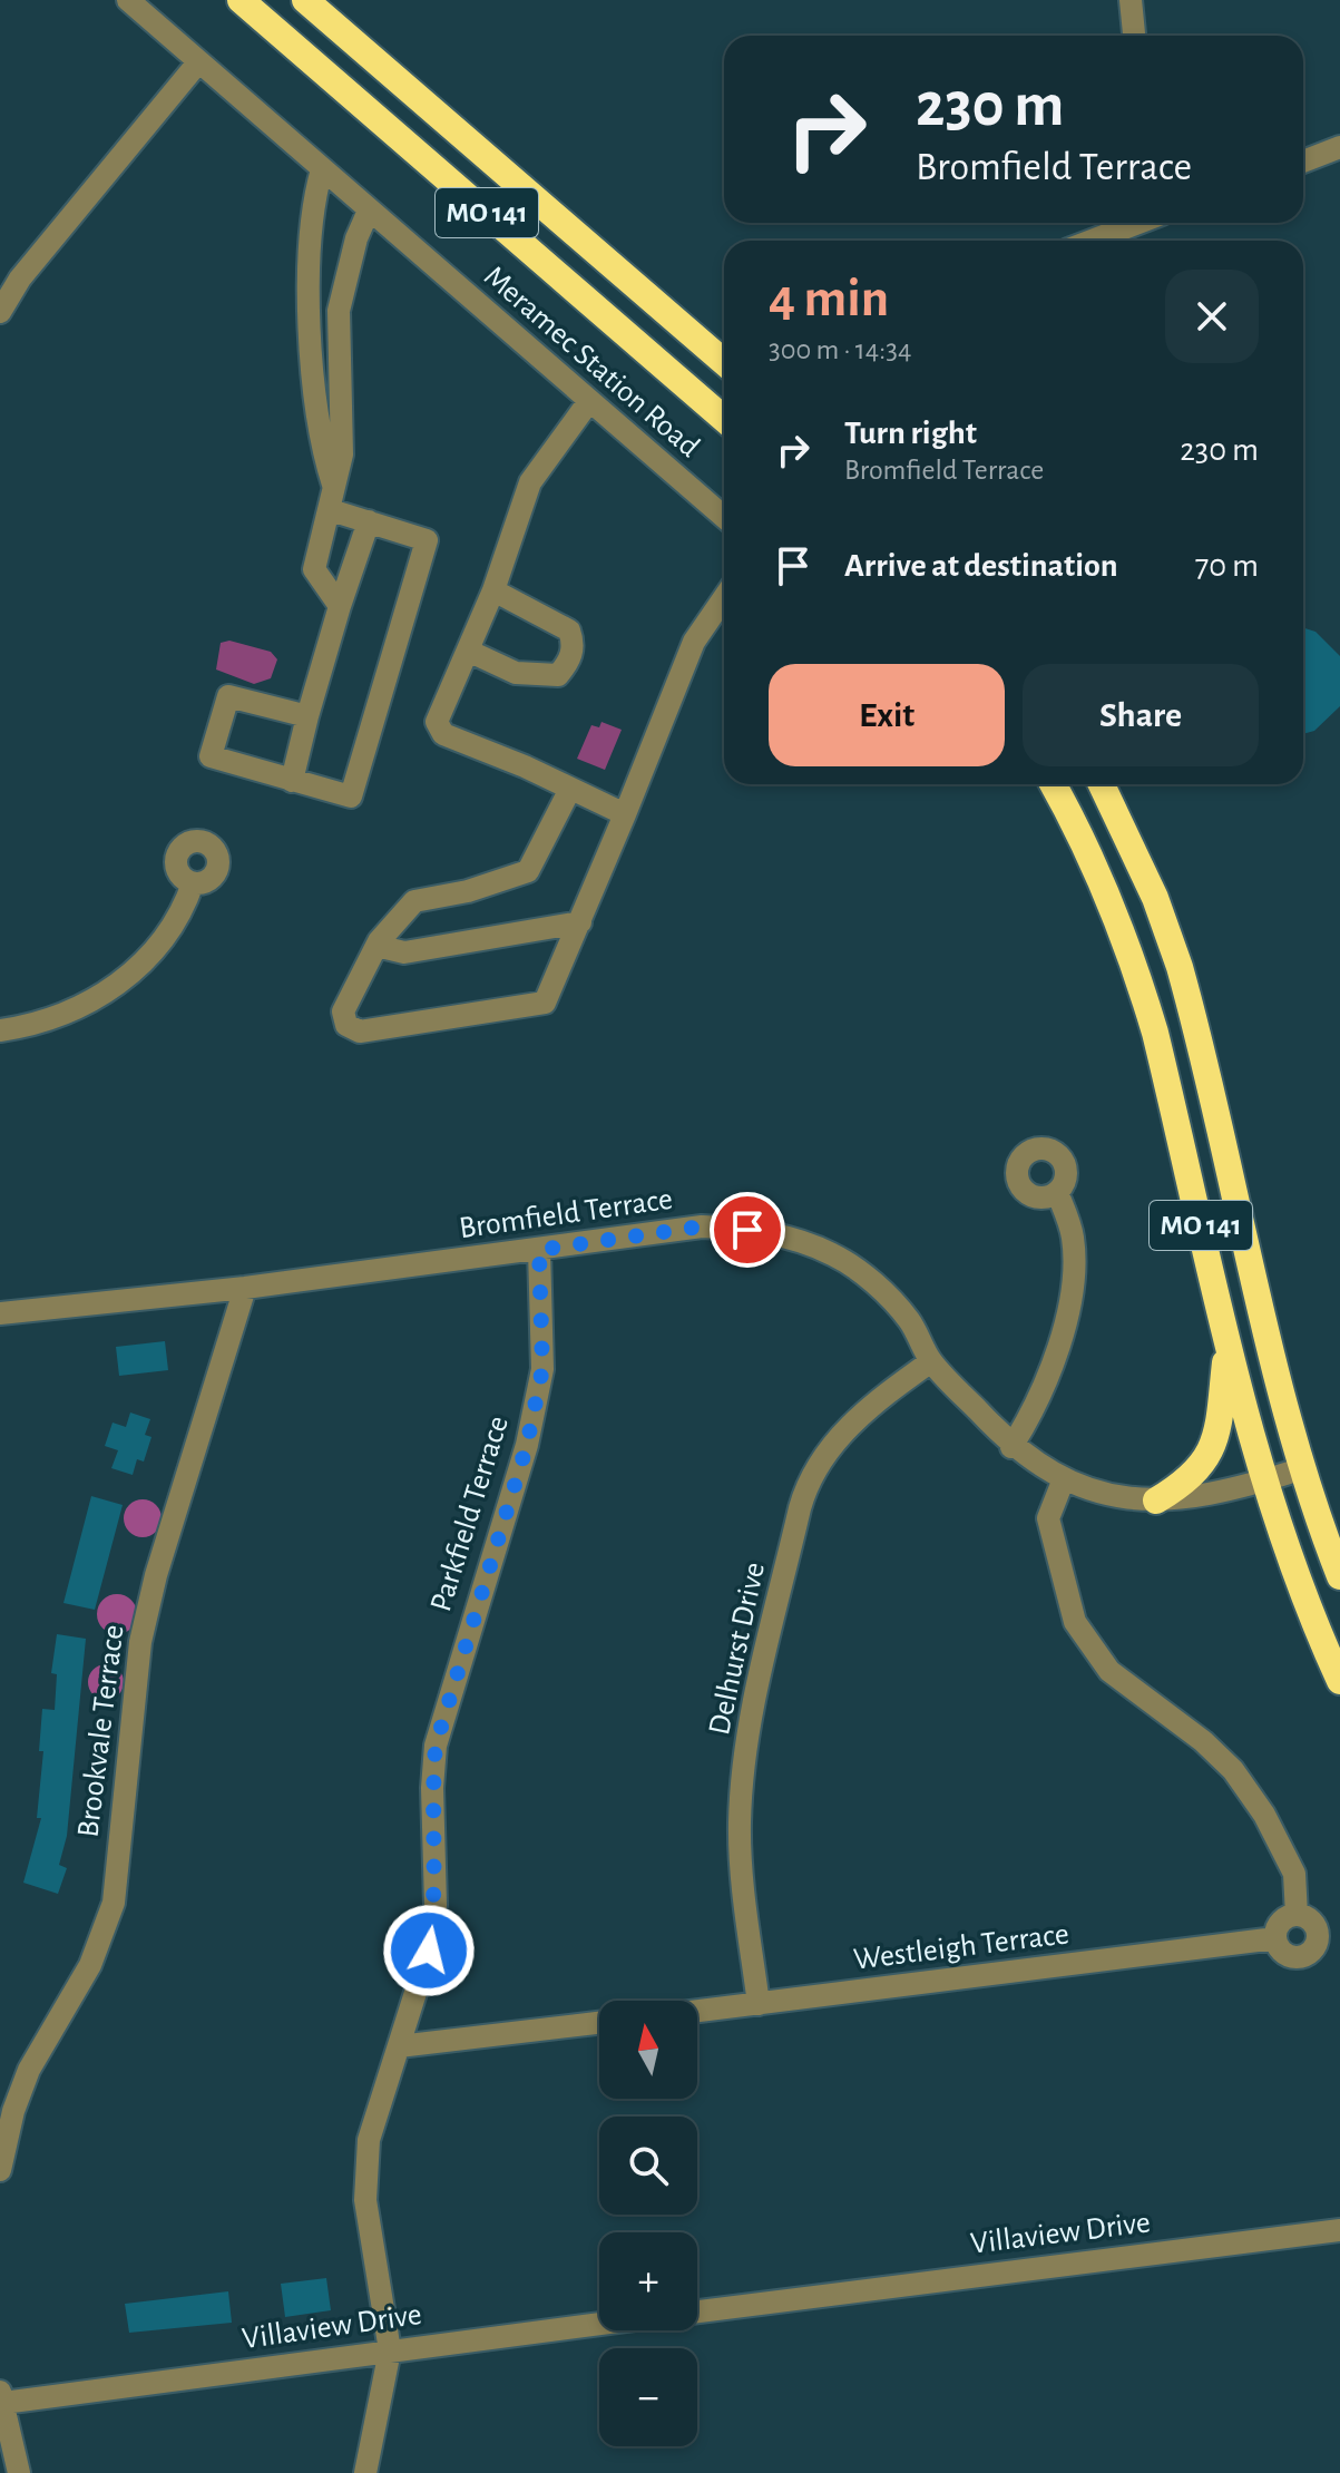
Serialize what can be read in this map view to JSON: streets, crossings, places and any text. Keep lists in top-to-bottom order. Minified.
{"streets":{"highway":["MO 141"],"street":["Meramec Station Road","Bromfield Terrace","Parkfield Terrace","Delhurst Drive","Brookvale Terrace","Westleigh Terrace","Villaview Drive"]},"crossings":[["MO 141","Bromfield Terrace"],["Bromfield Terrace","Parkfield Terrace"],["Bromfield Terrace","Delhurst Drive"],["Bromfield Terrace","Brookvale Terrace"],["Parkfield Terrace","Villaview Drive"],["Delhurst Drive","Westleigh Terrace"]],"north":"top","page":{"turn":["230 m","Bromfield Terrace"],"heading":["4 min","300 m · 14:34"],"list":[{"name":"Turn right","note":"Bromfield Terrace","value":"230 m"},{"name":"Arrive at destination","value":"70 m"}],"buttons":["Exit","Share"],"map_buttons":["+","−"]}}
